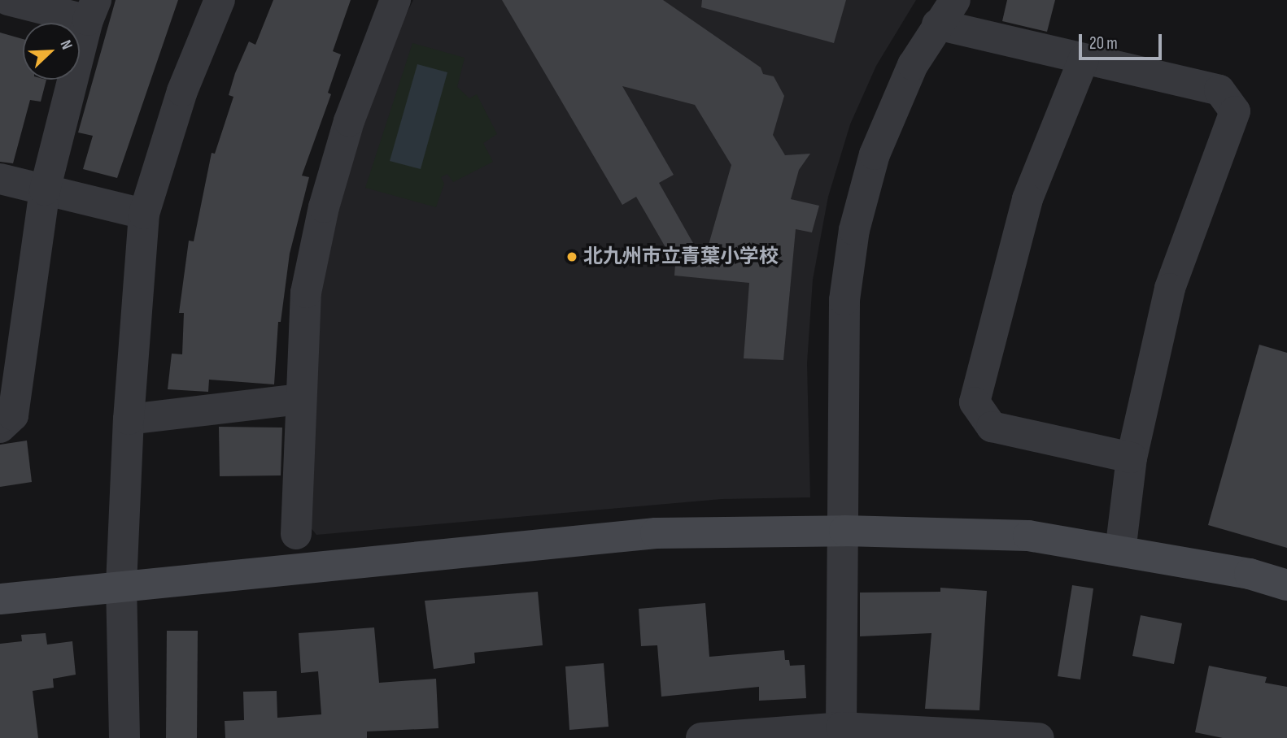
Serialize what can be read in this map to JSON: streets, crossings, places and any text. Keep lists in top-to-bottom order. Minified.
{"places":["北九州市立青葉小学校"],"scale_bar":"20 m","north":"top right"}
